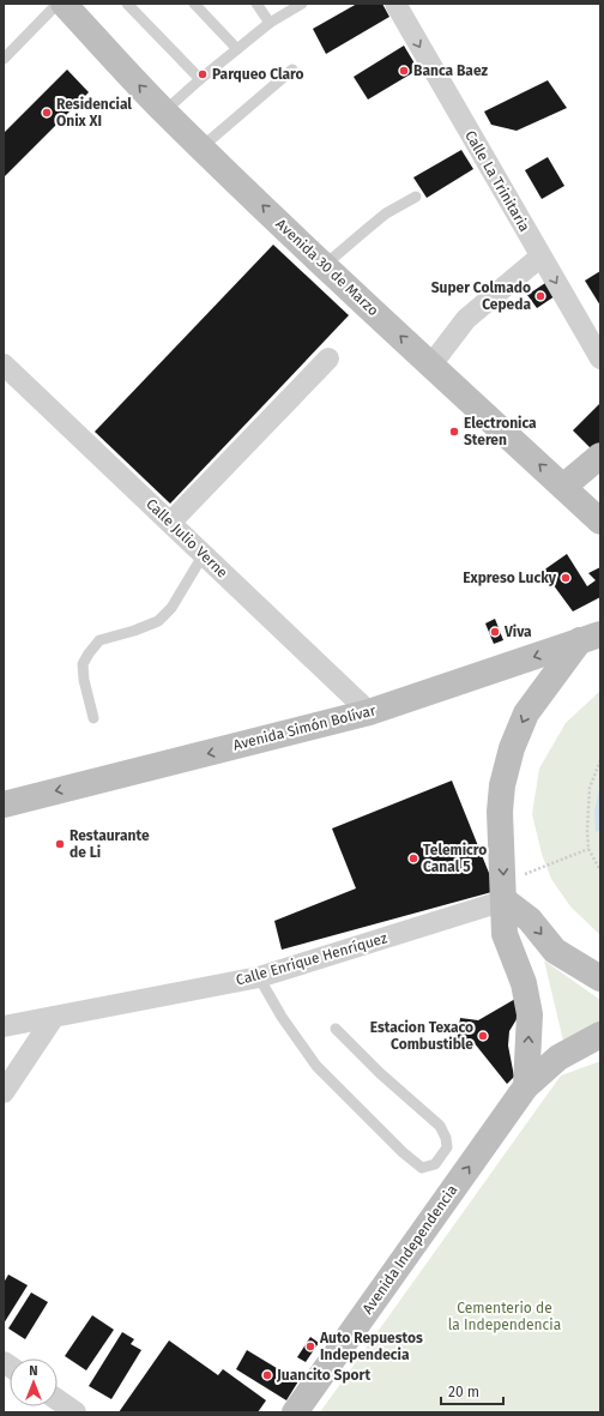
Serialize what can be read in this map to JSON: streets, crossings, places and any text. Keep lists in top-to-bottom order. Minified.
{"streets":{"main road":["Avenida 30 de Marzo","Avenida Simón Bolívar","Avenida Independencia"],"street":["Calle La Trinitaria","Calle Julio Verne","Calle Enrique Henríquez"]},"crossings":[["Calle Julio Verne","Avenida Simón Bolívar"]],"one_way":["Calle La Trinitaria","Avenida 30 de Marzo","Avenida Simón Bolívar","Avenida Independencia"],"parks":["Cementerio de la Independencia"],"places":["Banca Baez","Parqueo Claro","Residencial Onix XI","Super Colmado Cepeda","Electronica Steren","Expreso Lucky","Viva","Restaurante de Li","Telemicro Canal 5","Estacion Texaco Combustible","Auto Repuestos Independecia","Juancito Sport"],"scale_bar":"20 m","north":"top"}
